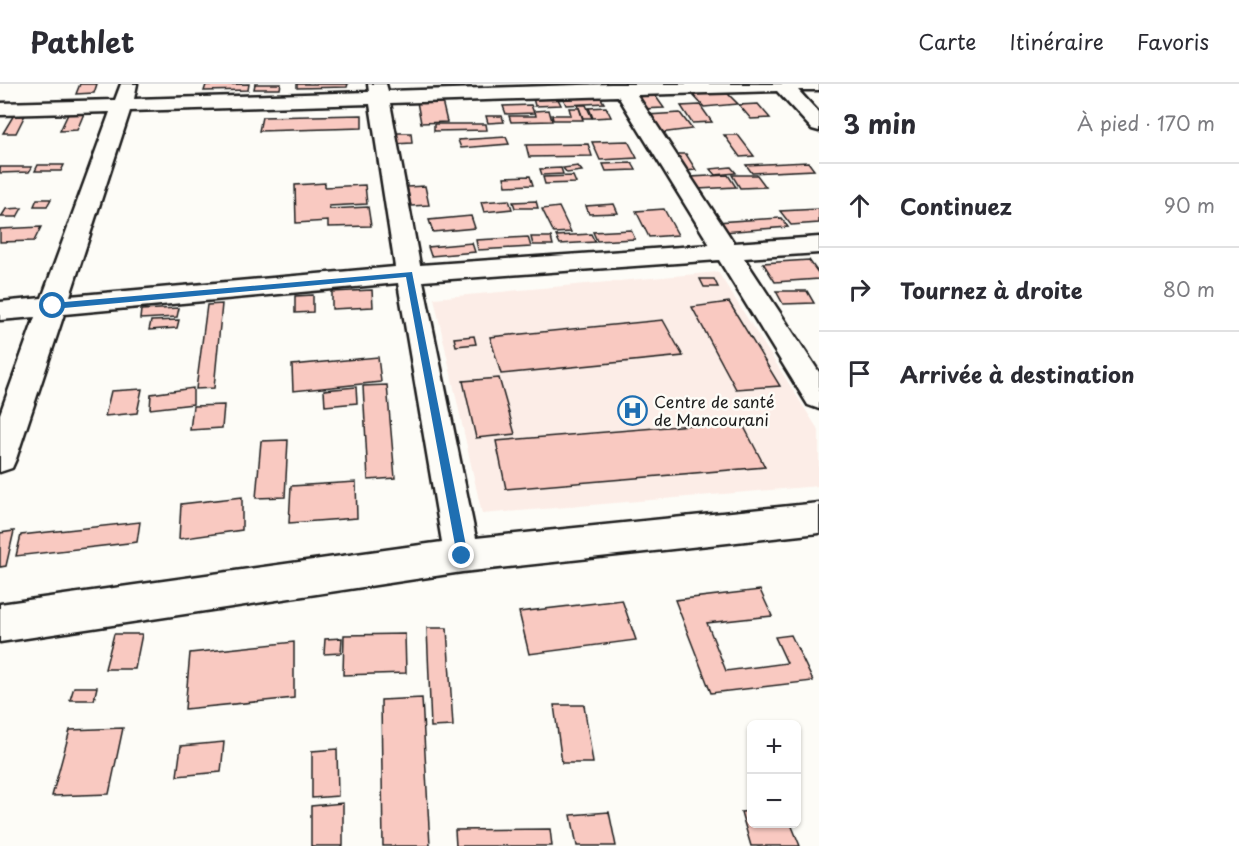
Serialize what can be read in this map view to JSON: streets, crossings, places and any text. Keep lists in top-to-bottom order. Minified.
{"places":{"hospital":["Centre de santé de Mancourani"]},"page":{"header":"Pathlet","nav":["Carte","Itinéraire","Favoris"],"heading":["3 min","À pied · 170 m"],"list":[["Continuez","90 m"],["Tournez à droite","80 m"],"Arrivée à destination"],"map_buttons":["+","−"]}}
